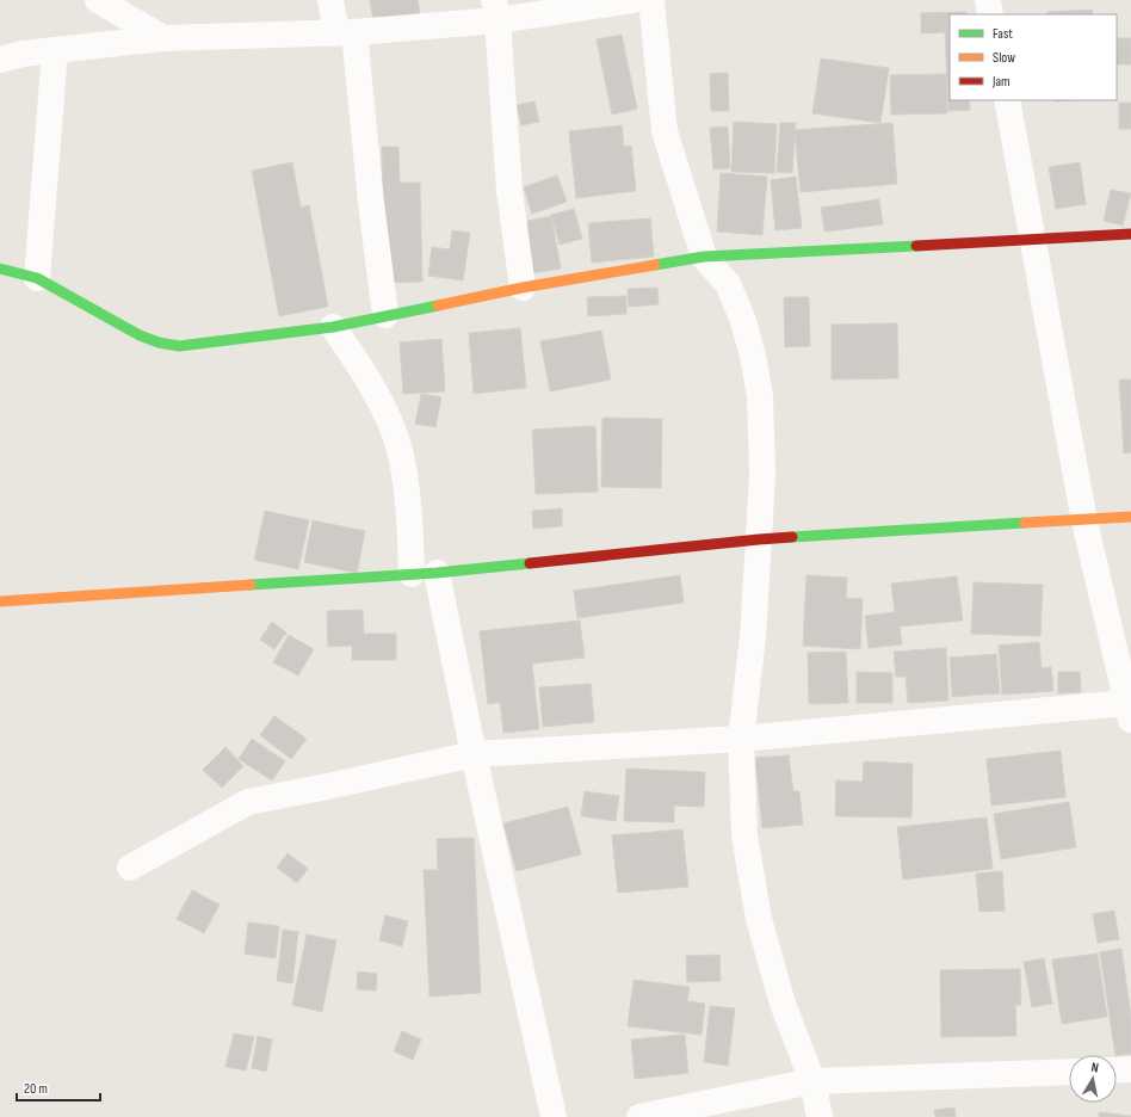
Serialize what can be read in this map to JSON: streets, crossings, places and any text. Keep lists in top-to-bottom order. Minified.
{"legend":["Fast","Slow","Jam"],"scale_bar":"20 m","north":"top"}
